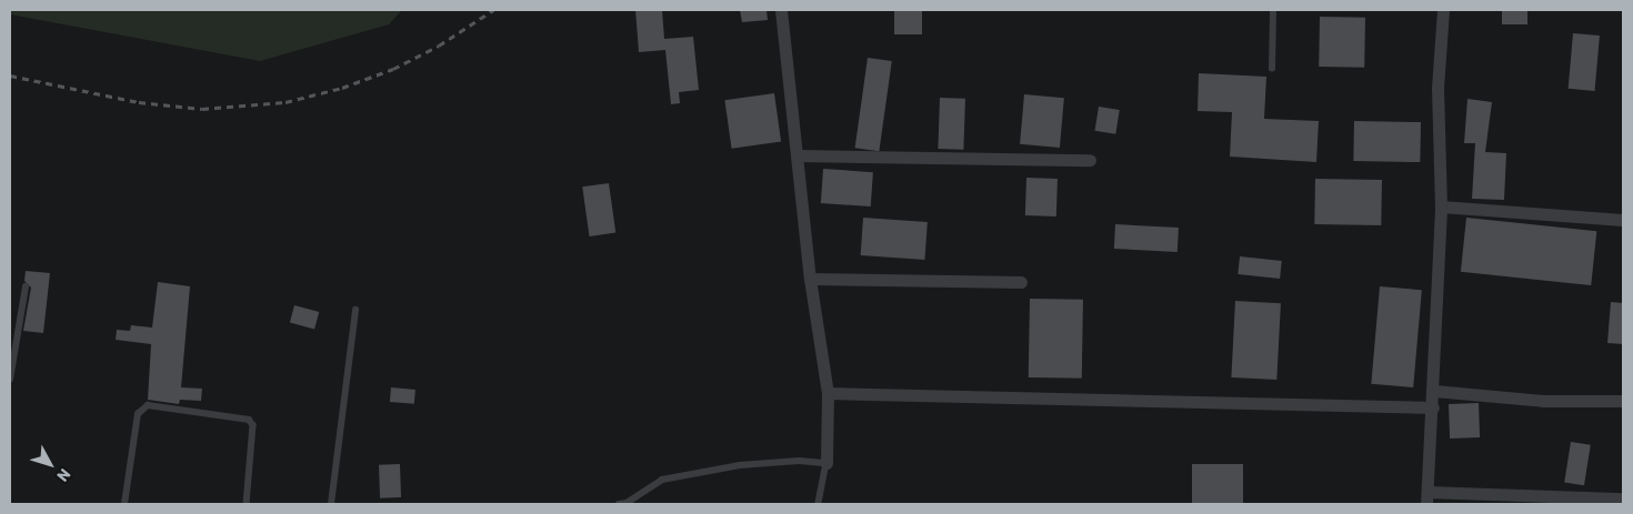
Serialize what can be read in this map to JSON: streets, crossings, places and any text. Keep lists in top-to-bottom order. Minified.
{"north":"bottom right"}
